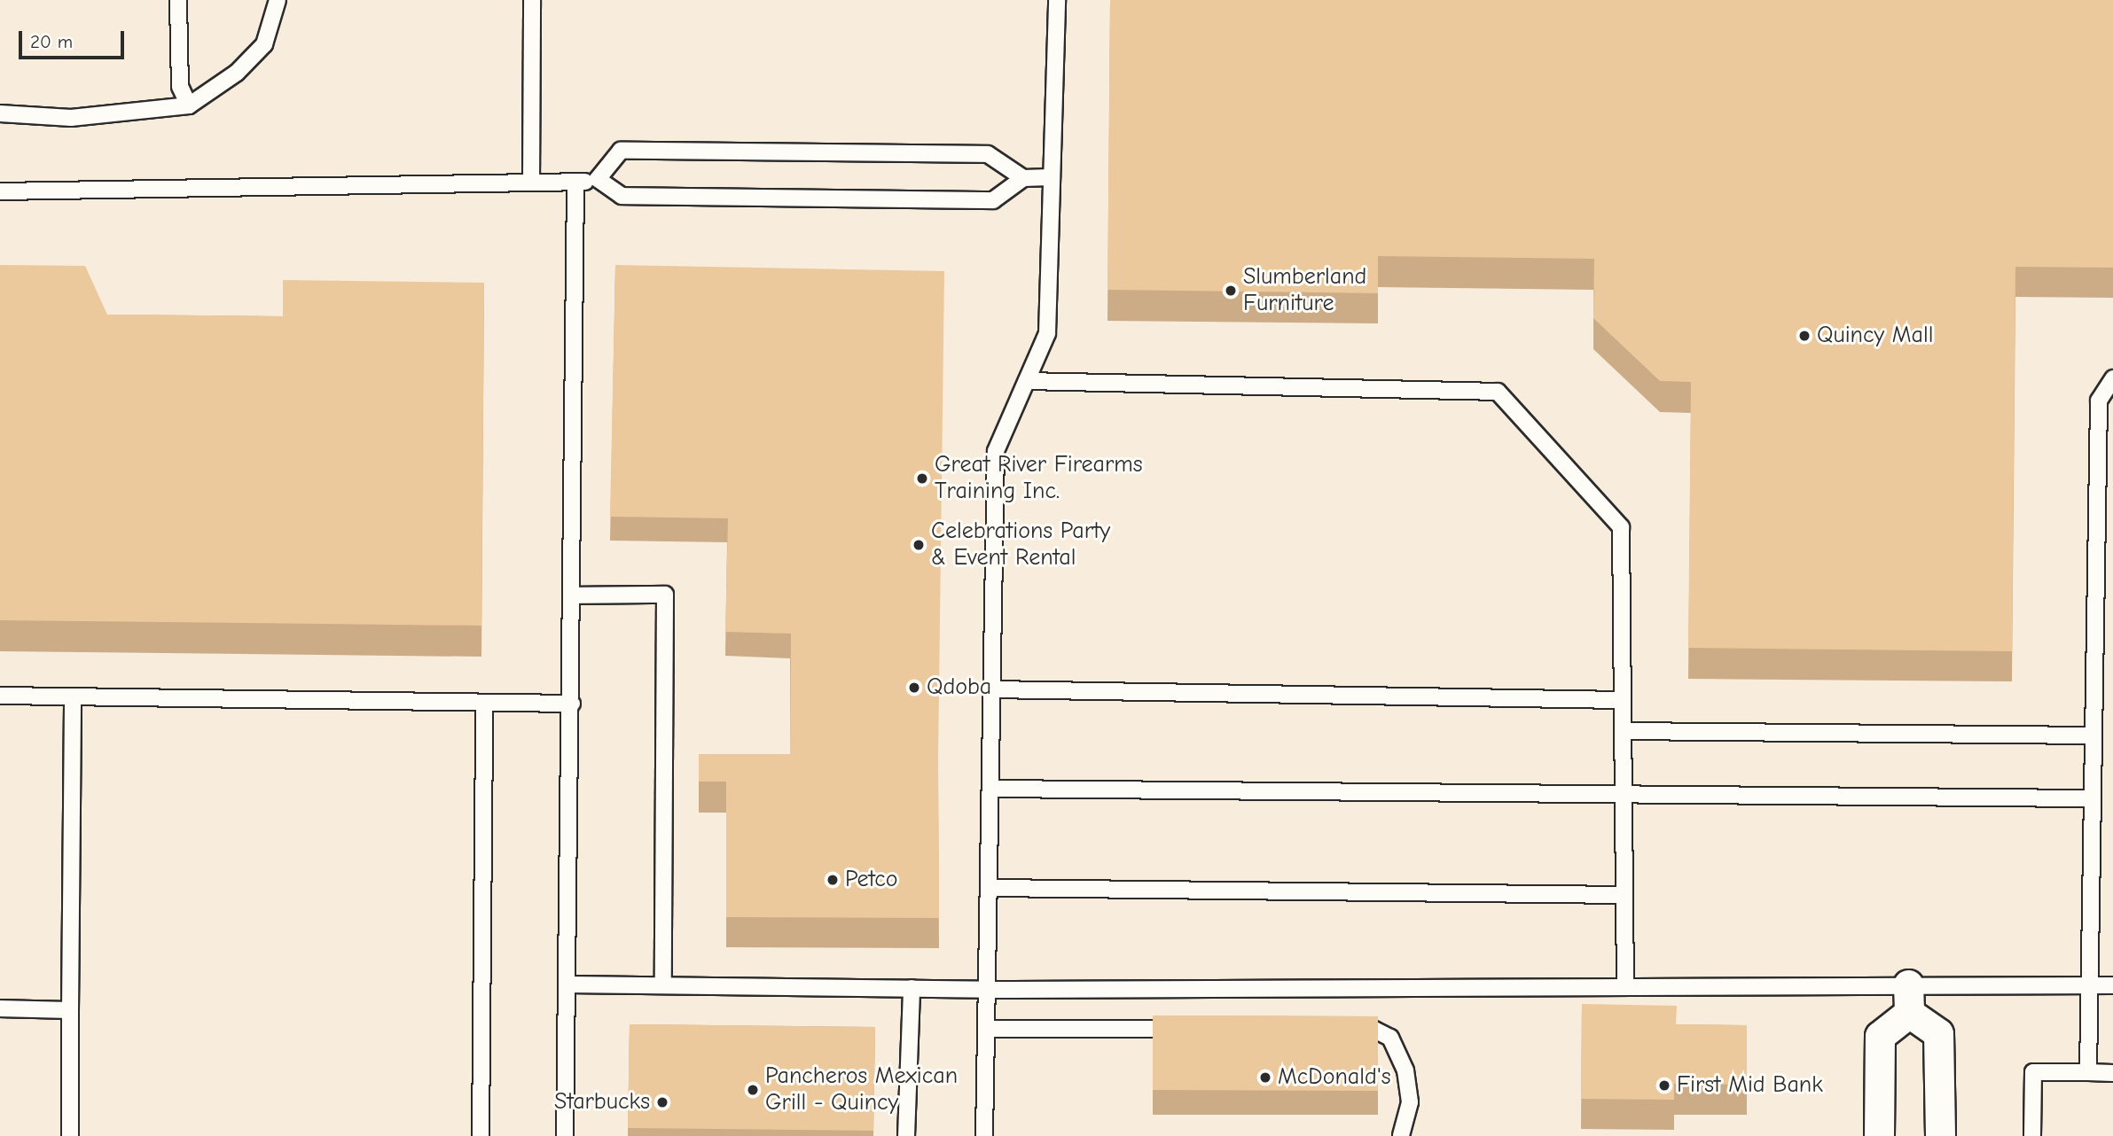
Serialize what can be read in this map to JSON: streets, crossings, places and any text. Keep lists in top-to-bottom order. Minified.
{"places":["Slumberland Furniture","Quincy Mall","Great River Firearms Training Inc.","Celebrations Party & Event Rental","Qdoba","Petco","McDonald's","First Mid Bank","Pancheros Mexican Grill - Quincy","Starbucks"],"scale_bar":"20 m"}
